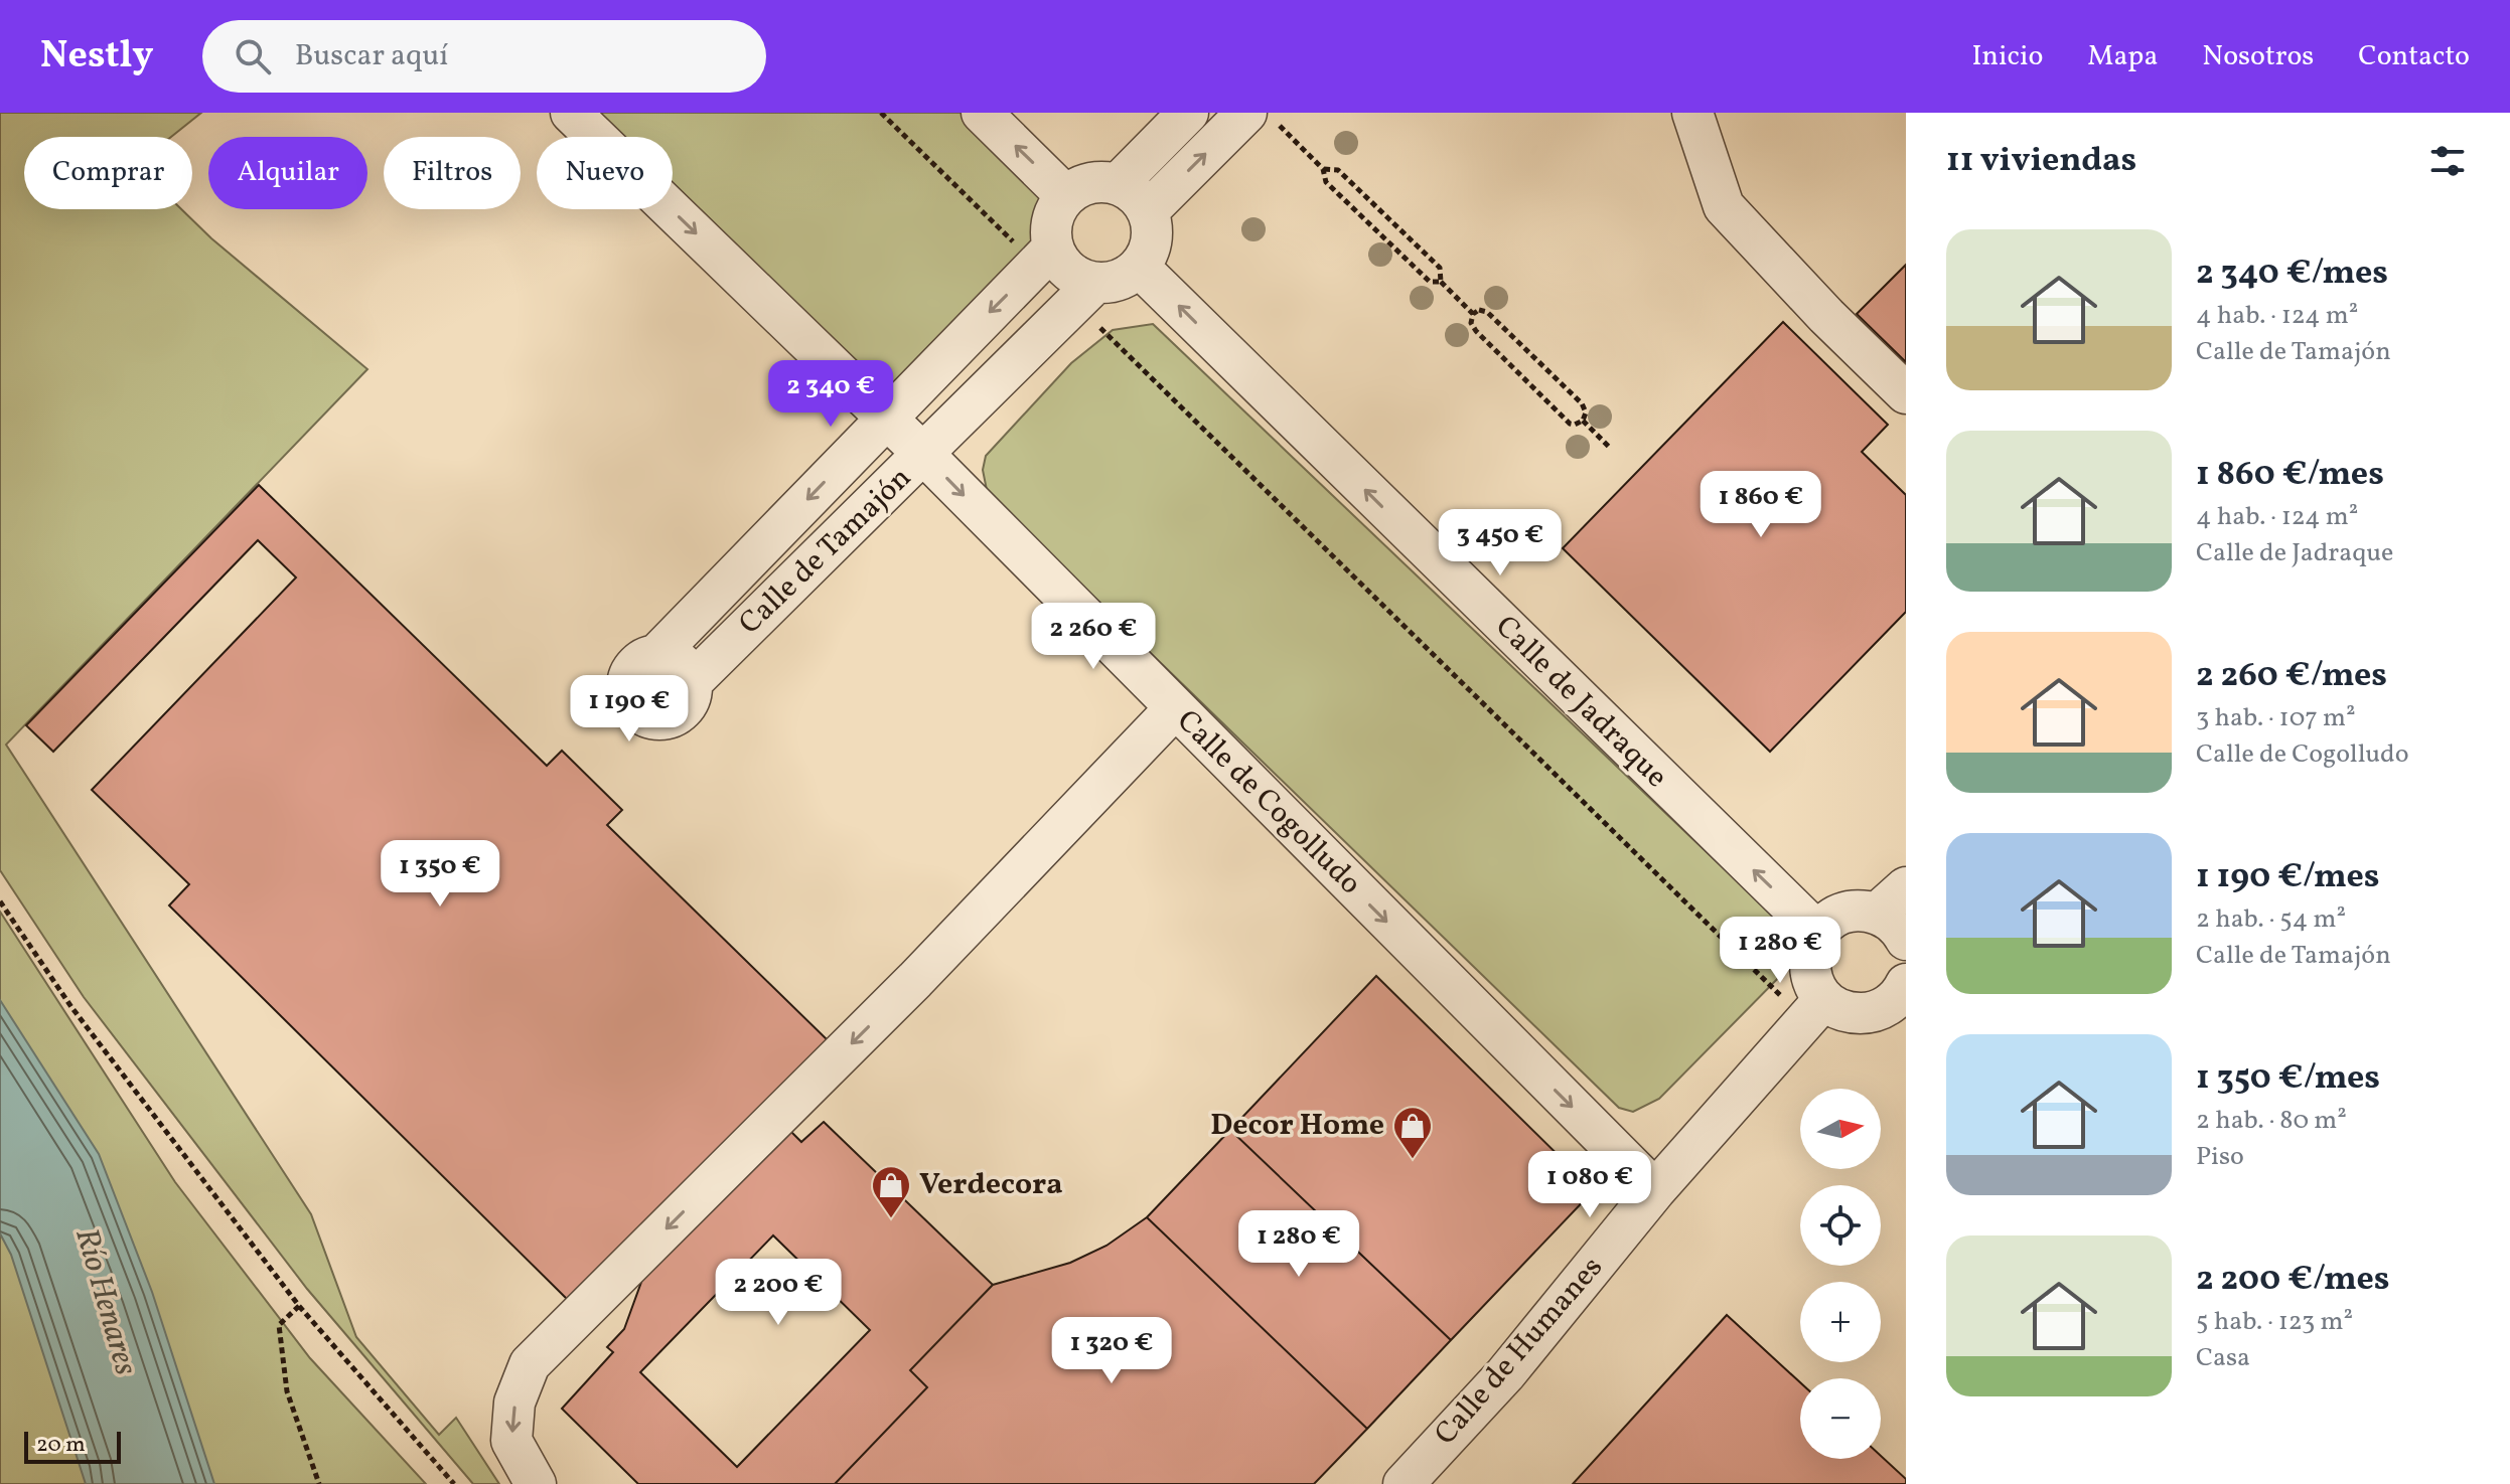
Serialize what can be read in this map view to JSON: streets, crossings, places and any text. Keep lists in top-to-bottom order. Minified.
{"streets":{"street":["Calle de Tamajón","Calle de Jadraque","Calle de Cogolludo","Calle de Humanes"]},"crossings":[["Calle de Tamajón","Calle de Jadraque"],["Calle de Tamajón","Calle de Cogolludo"],["Calle de Cogolludo","Calle de Humanes"]],"one_way":["Calle de Jadraque","Calle de Cogolludo"],"water":["Río Henares"],"places":{"shop":["Decor Home","Verdecora"]},"scale_bar":"20 m","north":"right","page":{"header":"Nestly","search":"Buscar aquí","nav":["Inicio","Mapa","Nosotros","Contacto"],"heading":"11 viviendas","chip":["Comprar","Alquilar","Filtros","Nuevo"],"list":[{"name":"2 340 €/mes","note":"4 hab. · 124 m² · Calle de Tamajón"},{"name":"1 860 €/mes","note":"4 hab. · 124 m² · Calle de Jadraque"},{"name":"2 260 €/mes","note":"3 hab. · 107 m² · Calle de Cogolludo"},{"name":"1 190 €/mes","note":"2 hab. · 54 m² · Calle de Tamajón"},{"name":"1 350 €/mes","note":"2 hab. · 80 m² · Piso"},{"name":"2 200 €/mes","note":"5 hab. · 123 m² · Casa"}],"price":["2 340 €","1 860 €","3 450 €","2 260 €","1 190 €","1 350 €","1 280 €","1 080 €","1 280 €","2 200 €","1 320 €"],"map_buttons":["+","−"],"scale":"20 m"}}
